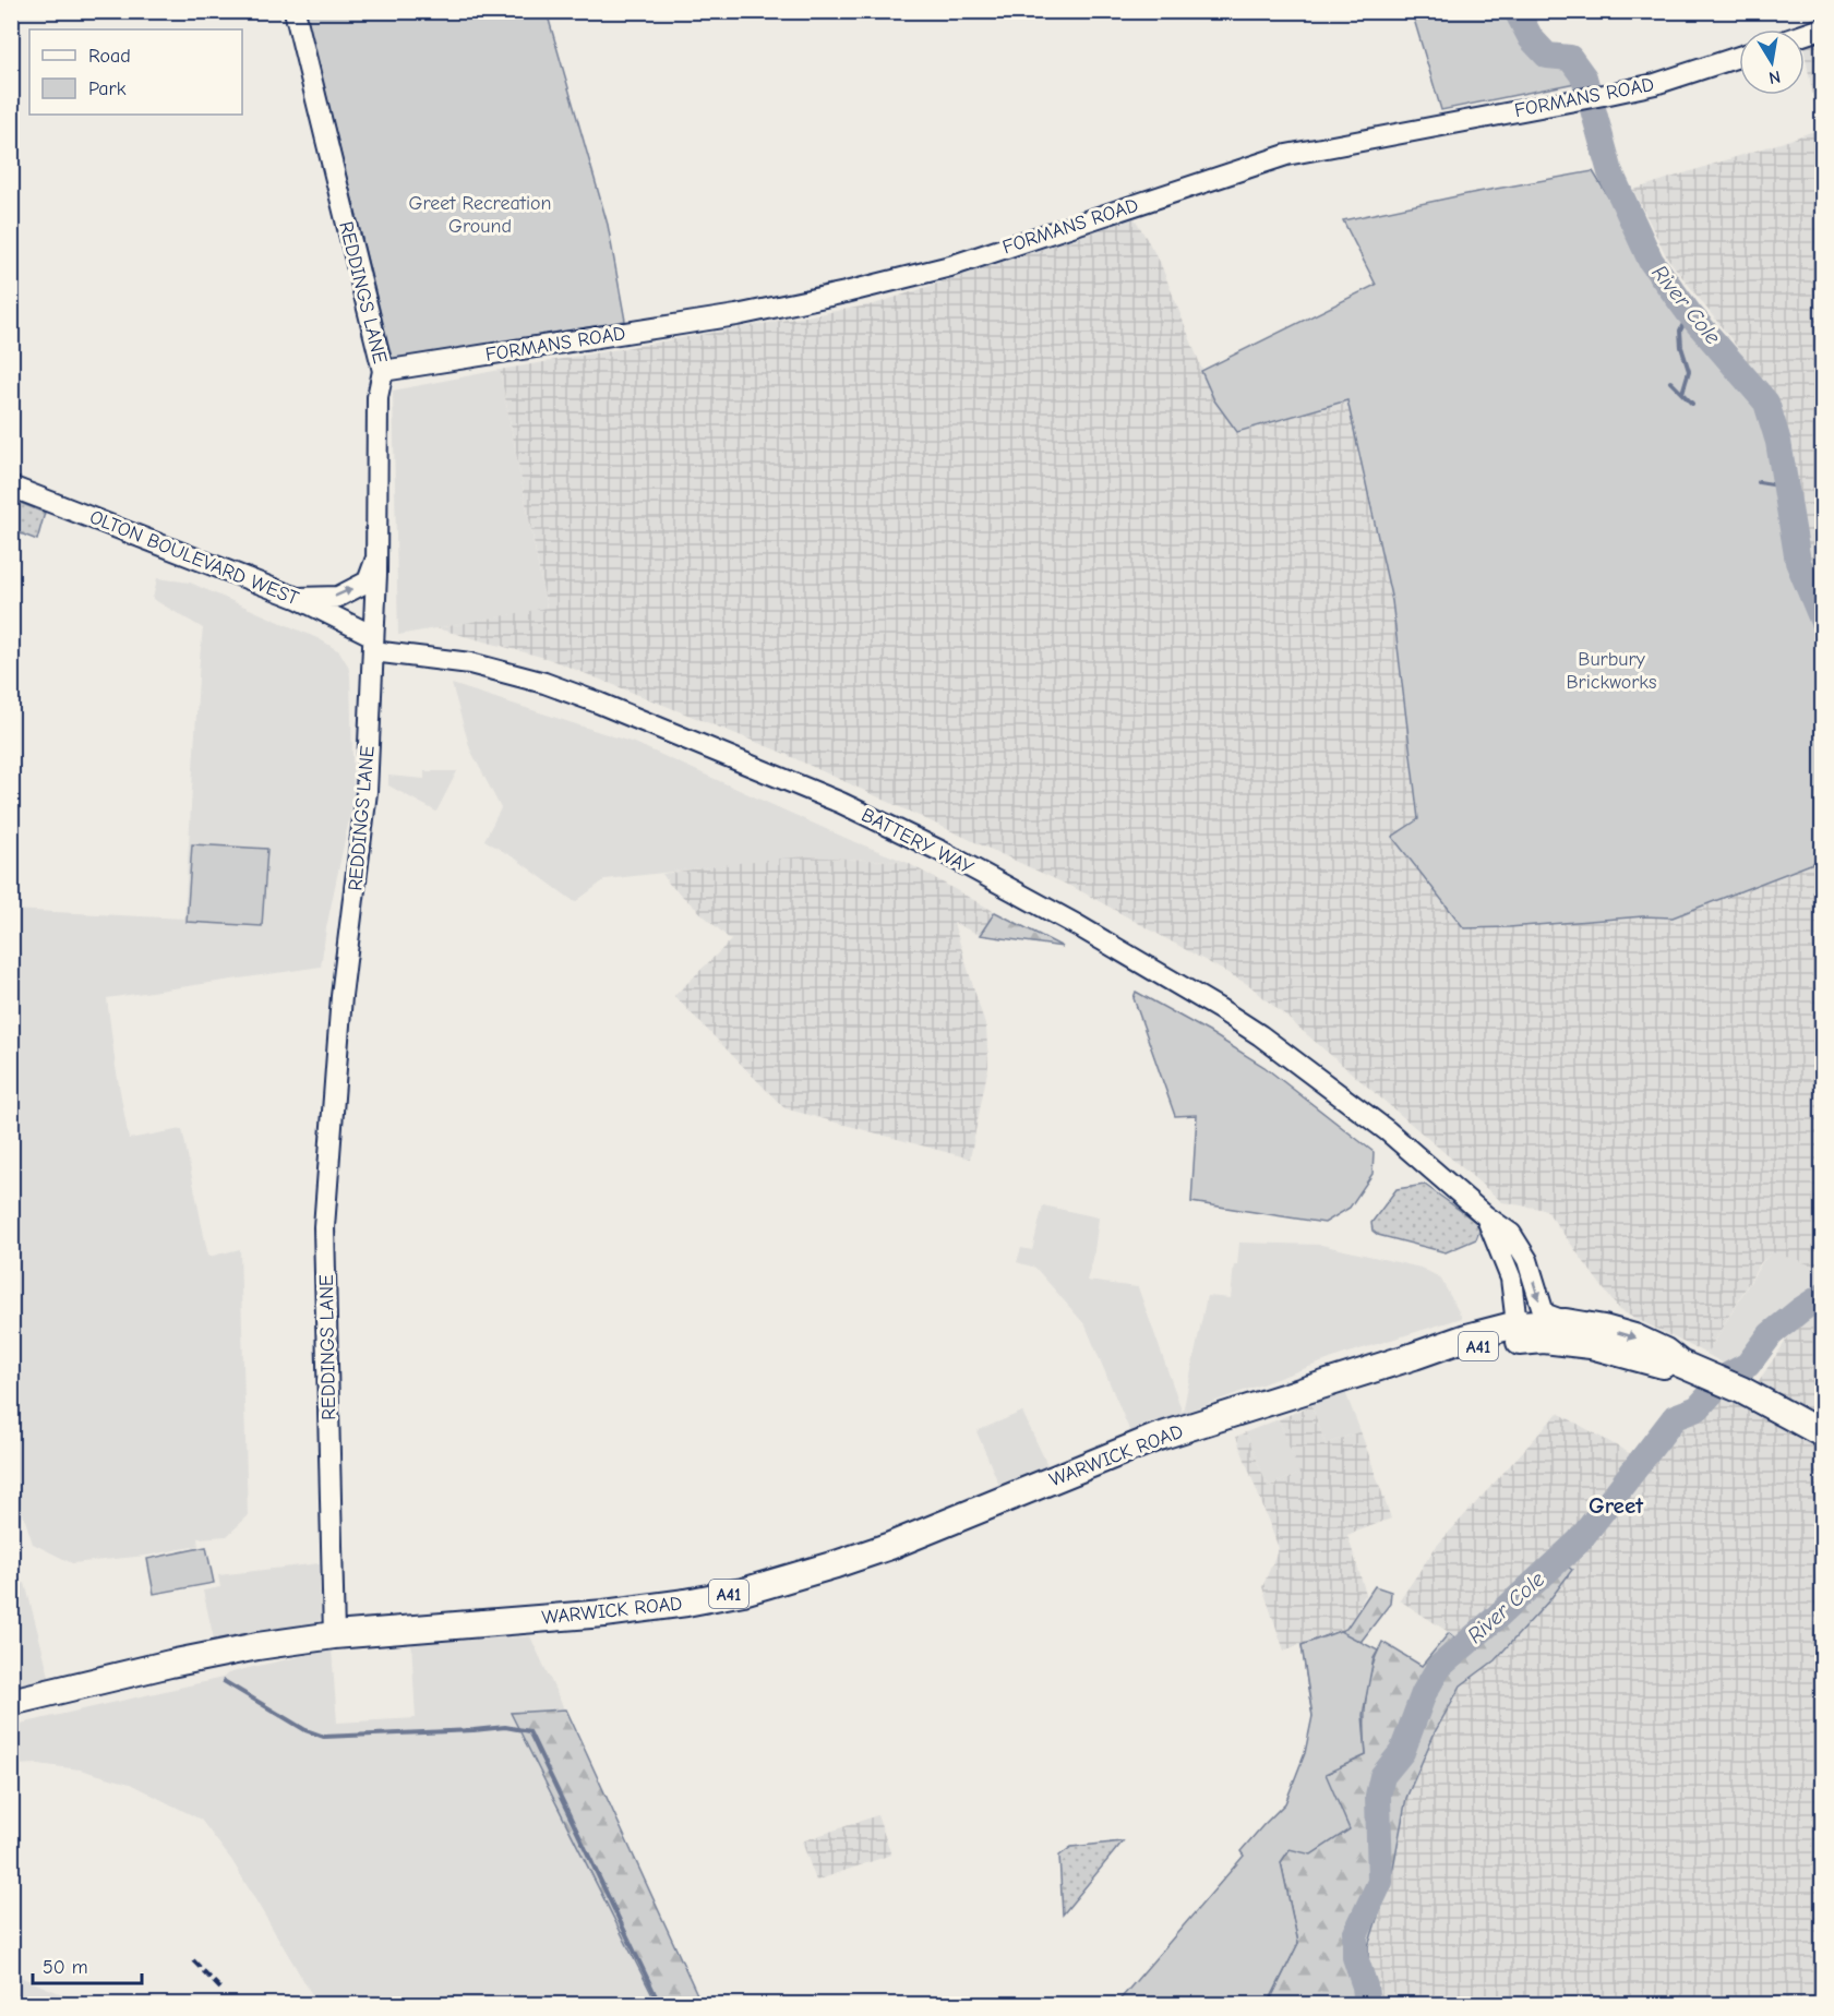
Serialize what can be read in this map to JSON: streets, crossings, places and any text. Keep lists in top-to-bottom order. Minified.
{"streets":{"highway":["A41","WARWICK ROAD"],"street":["FORMANS ROAD","REDDINGS LANE","OLTON BOULEVARD WEST","BATTERY WAY"]},"crossings":[["FORMANS ROAD","REDDINGS LANE"],["REDDINGS LANE","OLTON BOULEVARD WEST"],["REDDINGS LANE","BATTERY WAY"],["REDDINGS LANE","WARWICK ROAD"],["OLTON BOULEVARD WEST","BATTERY WAY"],["BATTERY WAY","WARWICK ROAD"]],"districts":["Greet"],"water":["River Cole"],"parks":["Greet Recreation Ground","Burbury Brickworks"],"legend":["Road","Park"],"scale_bar":"50 m","north":"bottom"}
